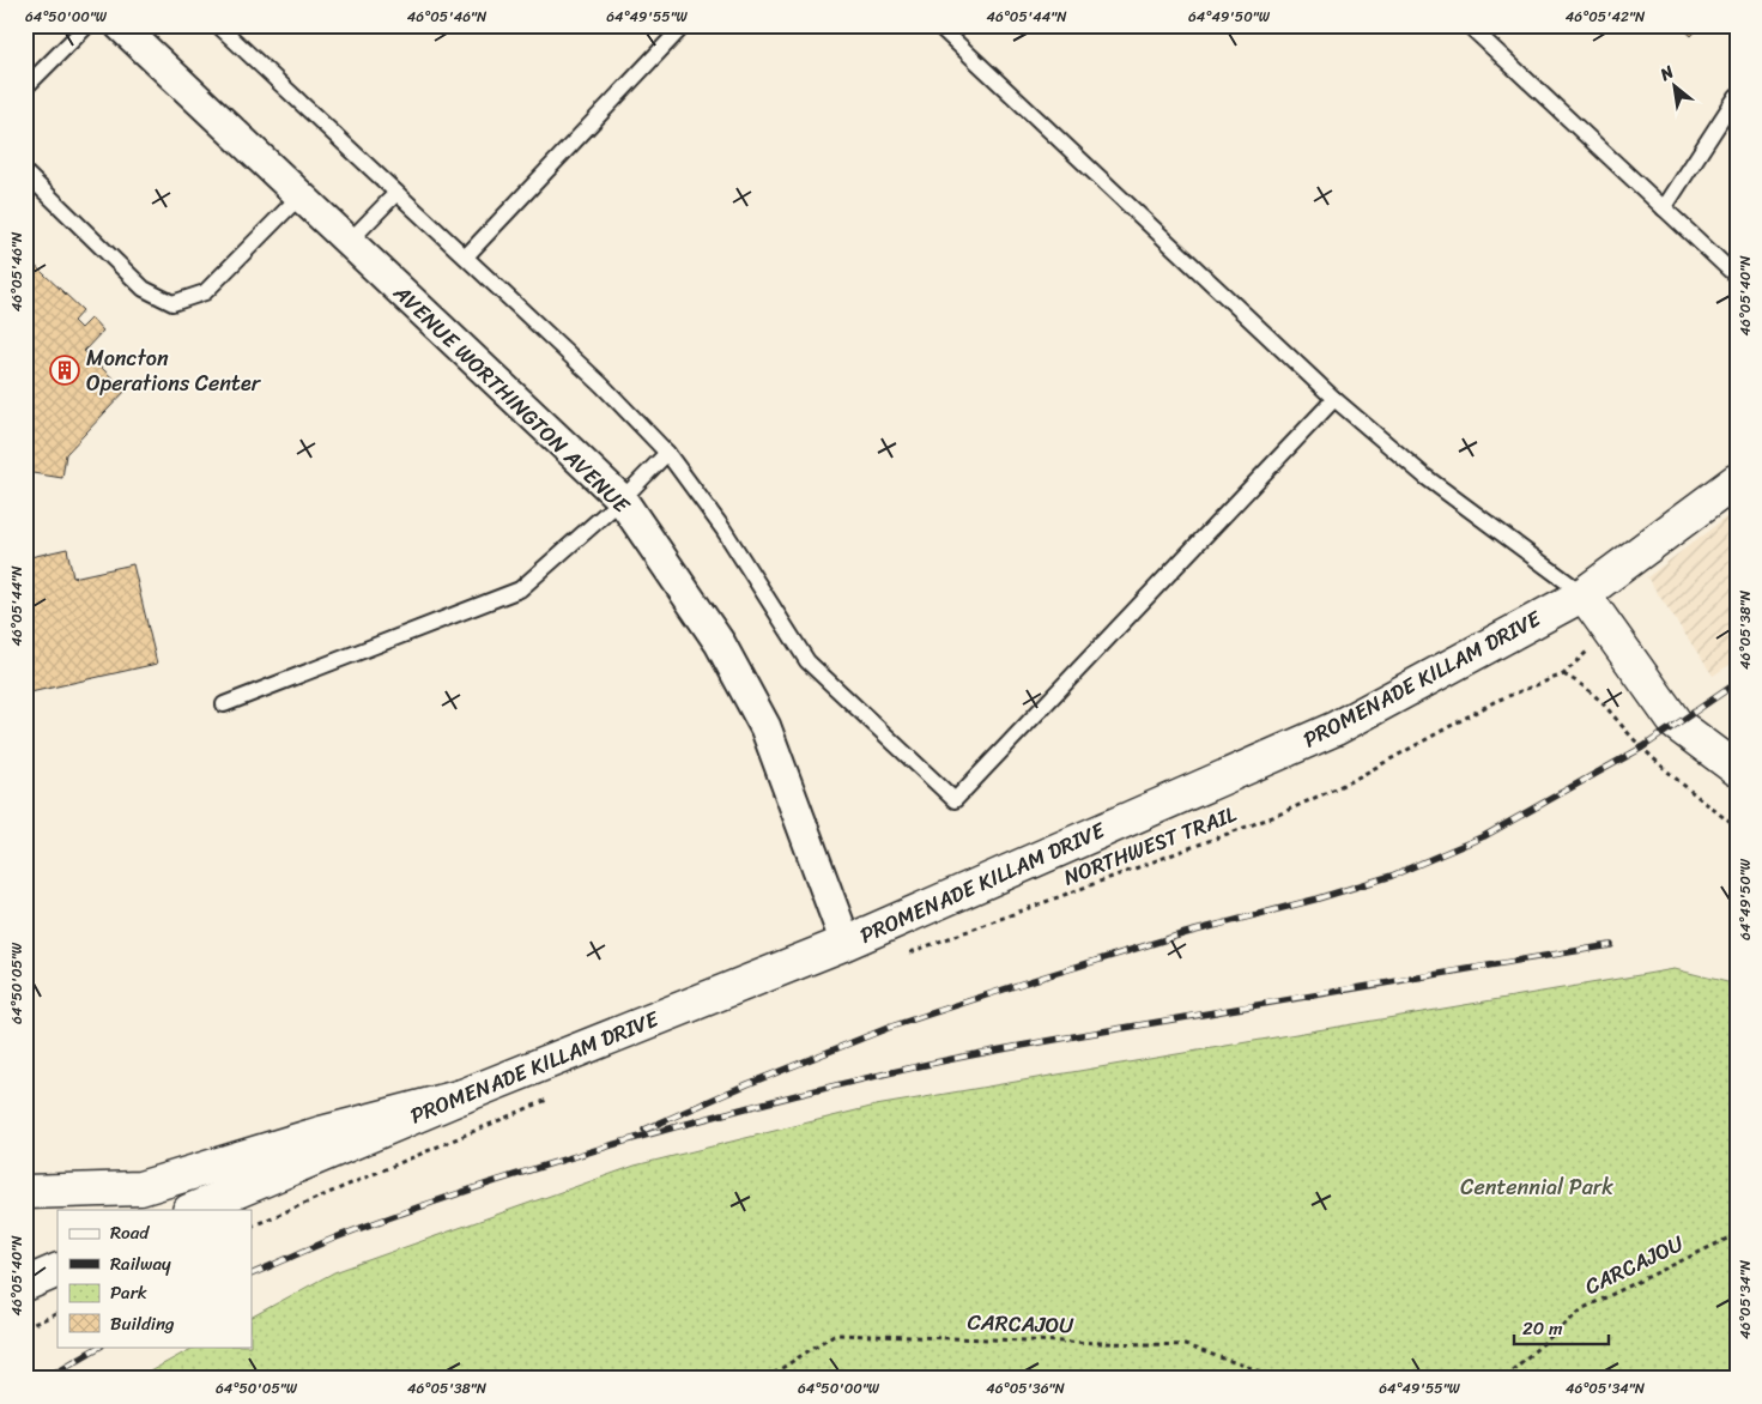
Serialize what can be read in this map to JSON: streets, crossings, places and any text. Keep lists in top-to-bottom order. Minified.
{"streets":{"main road":["PROMENADE KILLAM DRIVE"],"street":["AVENUE WORTHINGTON AVENUE"],"path":["NORTHWEST TRAIL","CARCAJOU"]},"crossings":[["AVENUE WORTHINGTON AVENUE","PROMENADE KILLAM DRIVE"]],"parks":["Centennial Park"],"places":{"building":["Moncton Operations Center"]},"legend":["Road","Railway","Park","Building"],"scale_bar":"20 m","north":"top left","coordinates":["64°50'00\"W","46°05'46\"N","64°49'55\"W","46°05'44\"N","64°49'50\"W","46°05'42\"N","46°05'40\"N","46°05'38\"N","64°50'05\"W","46°05'34\"N","46°05'36\"N"]}
